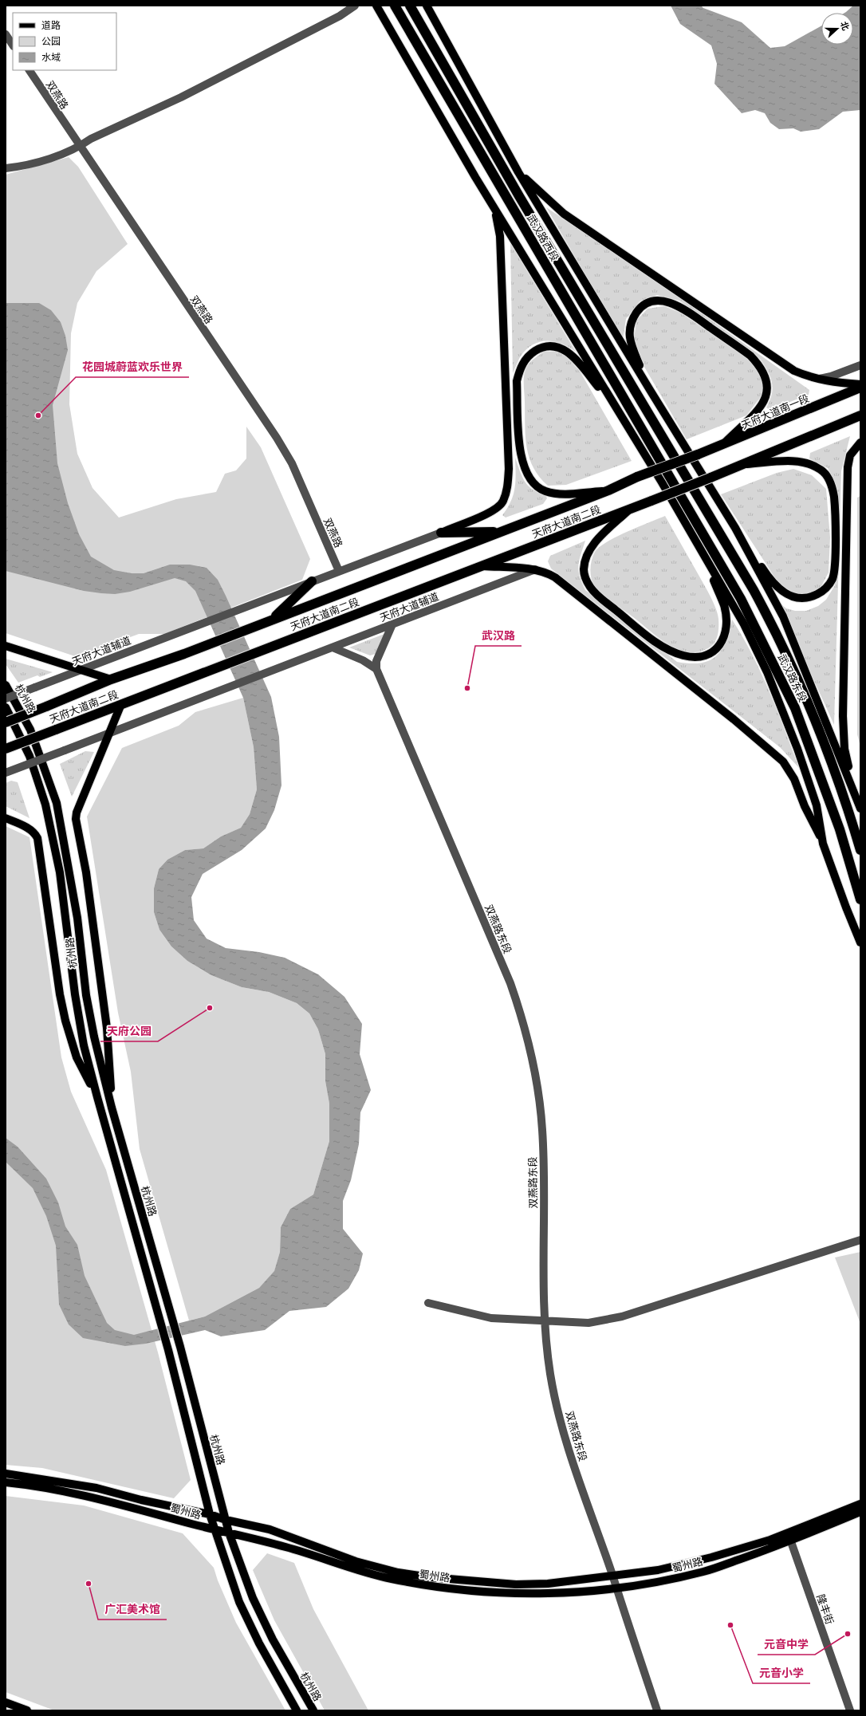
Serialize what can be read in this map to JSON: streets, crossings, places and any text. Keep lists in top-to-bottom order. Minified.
{"streets":{"highway":["武汉路西段","天府大道南一段","天府大道南二段","武汉路东段"],"main road":["杭州路","蜀州路"],"street":["双燕路","天府大道辅道","双燕路东段","隆丰街"]},"crossings":[["武汉路西段","武汉路东段"],["天府大道南一段","天府大道南二段"],["杭州路","蜀州路"],["双燕路东段","蜀州路"],["蜀州路","隆丰街"]],"places":["花园城蔚蓝欢乐世界","武汉路","天府公园","广汇美术馆","元音小学","元音中学"],"legend":["道路","公园","水域"],"north":"right"}
